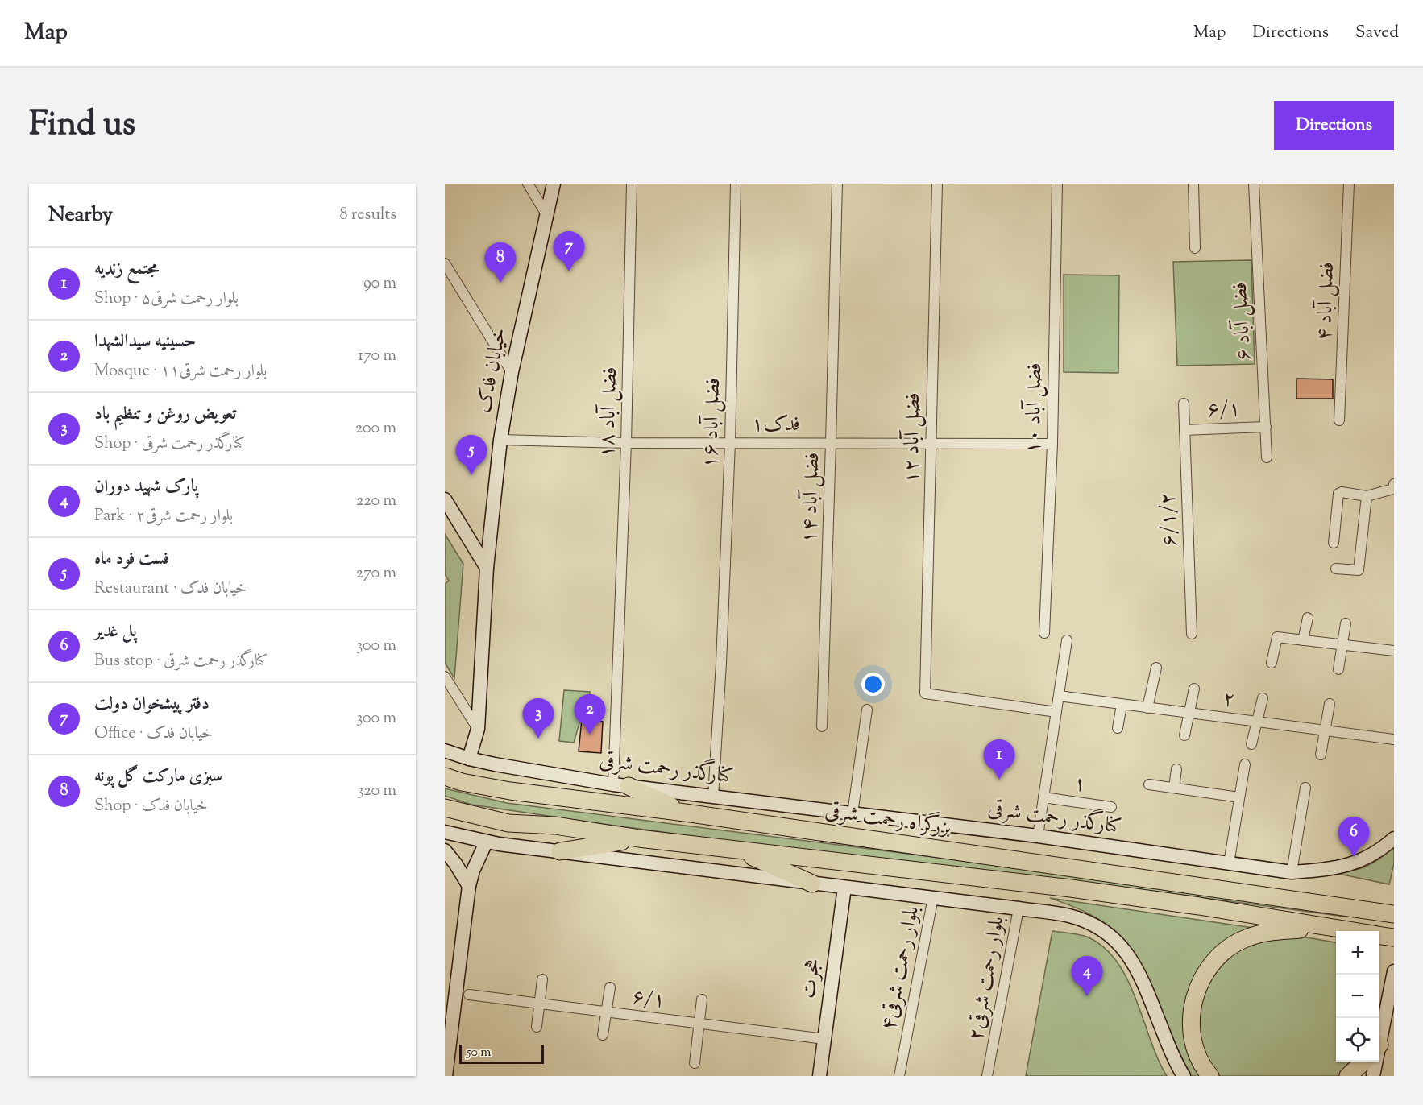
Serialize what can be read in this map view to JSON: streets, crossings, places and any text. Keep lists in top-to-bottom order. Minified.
{"streets":{"highway":["بزرگراه رحمت شرقی"],"main road":["خیابان فدک","کنارگذر رحمت شرقی","هجرت"],"street":["فضل آباد ۴","فضل آباد ۶","فضل آباد ۱۰","۶/۱","فضل آباد ۱۸","فضل آباد ۱۶","فدک۱","فضل آباد ۱۲","فضل آباد ۱۴","۶/۱/۲","۲","۱","بلوار رحمت شرقی۴","بلوار رحمت شرقی۲"]},"crossings":[["فضل آباد ۶","۶/۱"],["خیابان فدک","فدک۱"],["خیابان فدک","کنارگذر رحمت شرقی"],["فضل آباد ۱۰","فدک۱"],["۶/۱","۶/۱/۲"],["۶/۱","هجرت"],["فضل آباد ۱۸","فدک۱"],["فضل آباد ۱۸","کنارگذر رحمت شرقی"],["فضل آباد ۱۶","فدک۱"],["فضل آباد ۱۶","کنارگذر رحمت شرقی"],["فدک۱","فضل آباد ۱۲"],["فدک۱","فضل آباد ۱۴"]],"scale_bar":"50 m","page":{"header":"Map","nav":["Map","Directions","Saved"],"title":"Find us","buttons":"Directions","heading":["Nearby","8 results"],"pins":["7","8","5","2","3","1","6","4"],"list":[{"mark":"1","name":"مجتمع زندیه","note":"Shop · ۵بلوار رحمت شرقی","value":"90 m"},{"mark":"2","name":"حسینیه سیدالشهدا","note":"Mosque · بلوار رحمت شرقی۱۱","value":"170 m"},{"mark":"3","name":"تعویض روغن و تنظیم باد","note":"Shop · کنارگذر رحمت شرقی","value":"200 m"},{"mark":"4","name":"پارک شهید دوران","note":"Park · بلوار رحمت شرقی۲","value":"220 m"},{"mark":"5","name":"فست فود ماه","note":"Restaurant · خیابان فدک","value":"270 m"},{"mark":"6","name":"پل غدیر","note":"Bus stop · کنارگذر رحمت شرقی","value":"300 m"},{"mark":"7","name":"دفتر پیشخوان دولت","note":"Office · خیابان فدک","value":"300 m"},{"mark":"8","name":"سبزی مارکت گل پونه","note":"Shop · خیابان فدک","value":"320 m"}],"map_buttons":["+","−"],"scale":"50 m"}}
